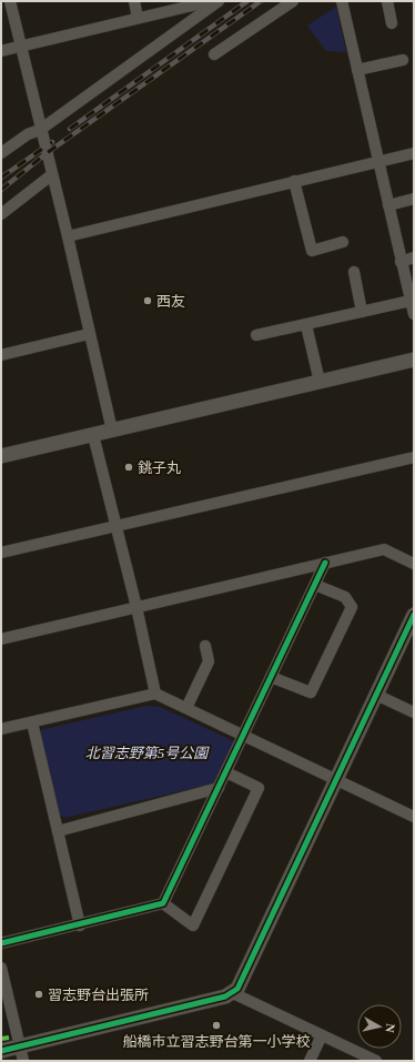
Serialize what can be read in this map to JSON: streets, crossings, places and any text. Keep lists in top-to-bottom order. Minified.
{"parks":["北習志野第5号公園"],"places":["西友","銚子丸","習志野台出張所","船橋市立習志野台第一小学校"],"north":"right"}
